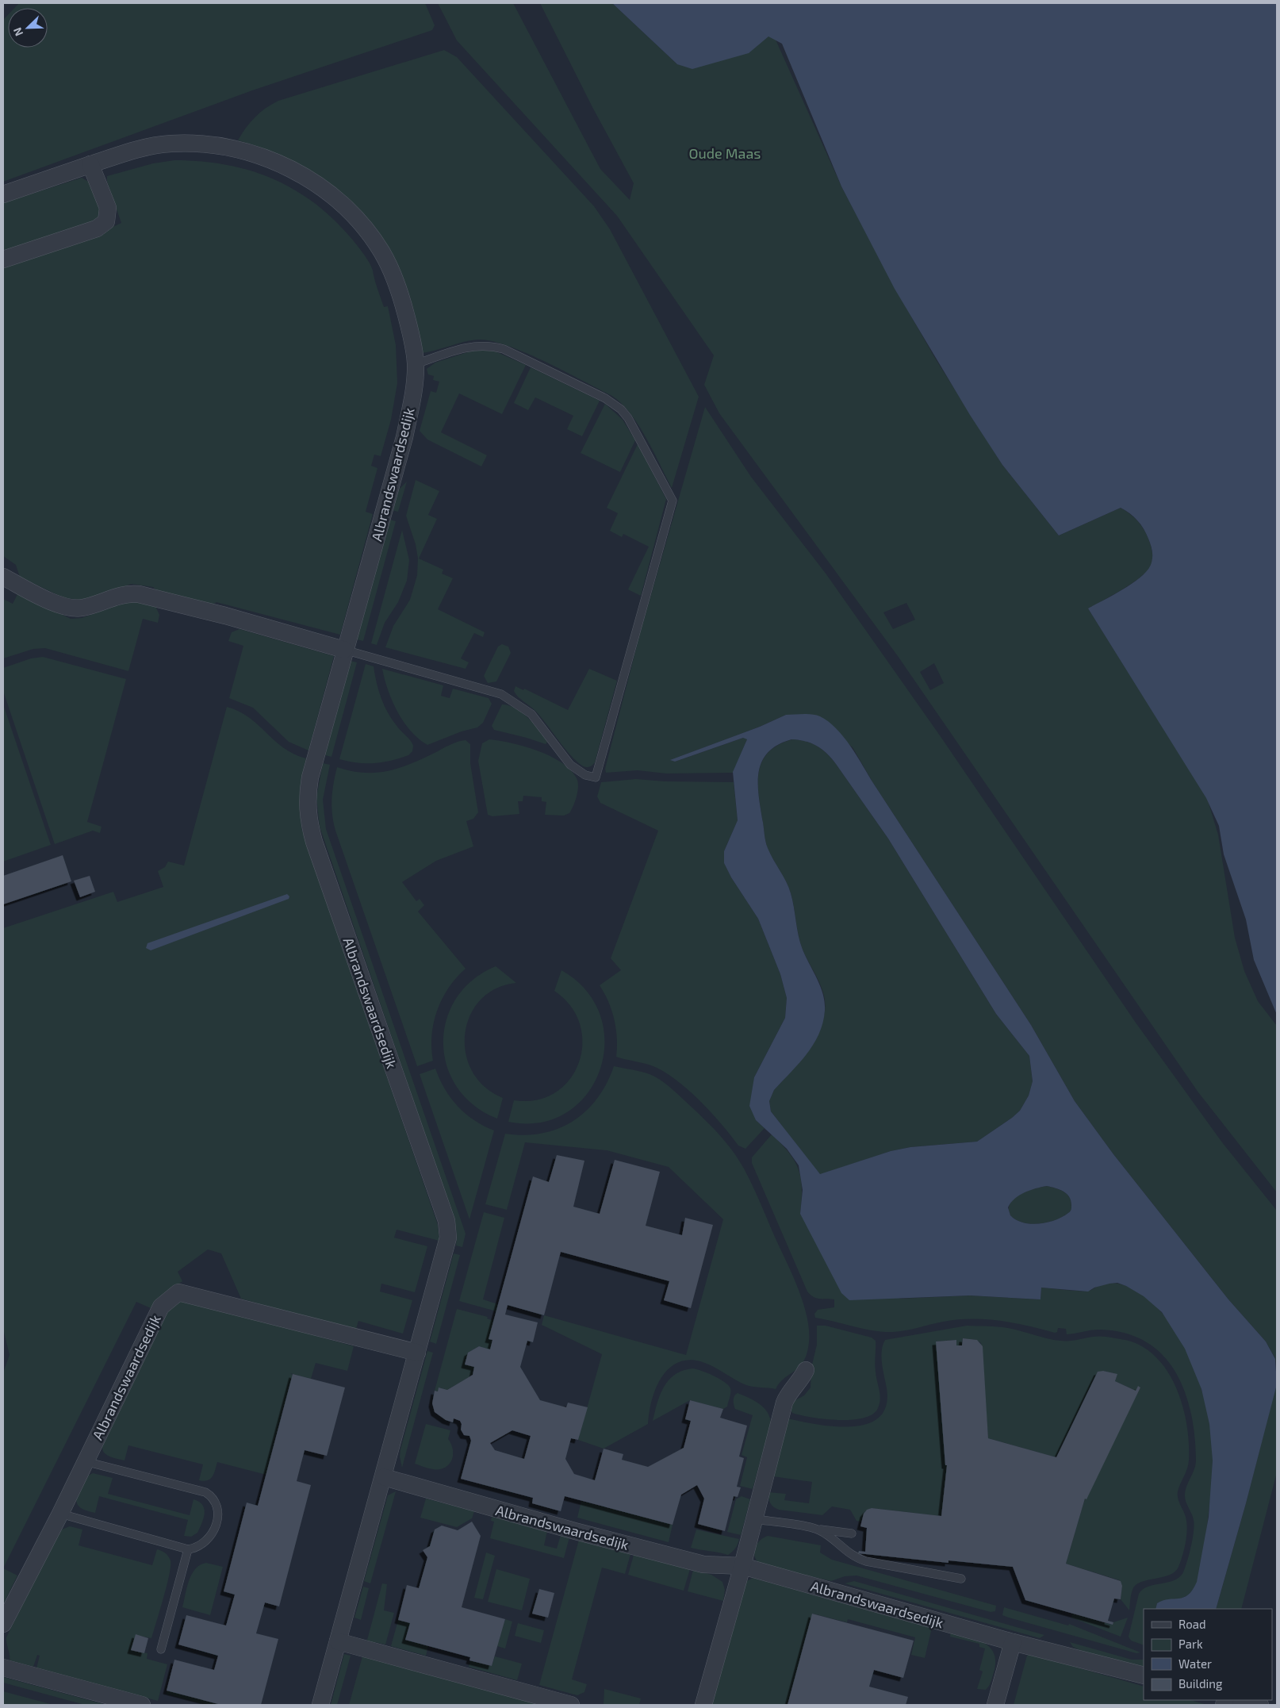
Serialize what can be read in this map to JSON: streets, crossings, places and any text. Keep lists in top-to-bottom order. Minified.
{"streets":{"street":["Albrandswaardsedijk"]},"parks":["Oude Maas"],"legend":["Road","Park","Water","Building"],"north":"bottom left"}
